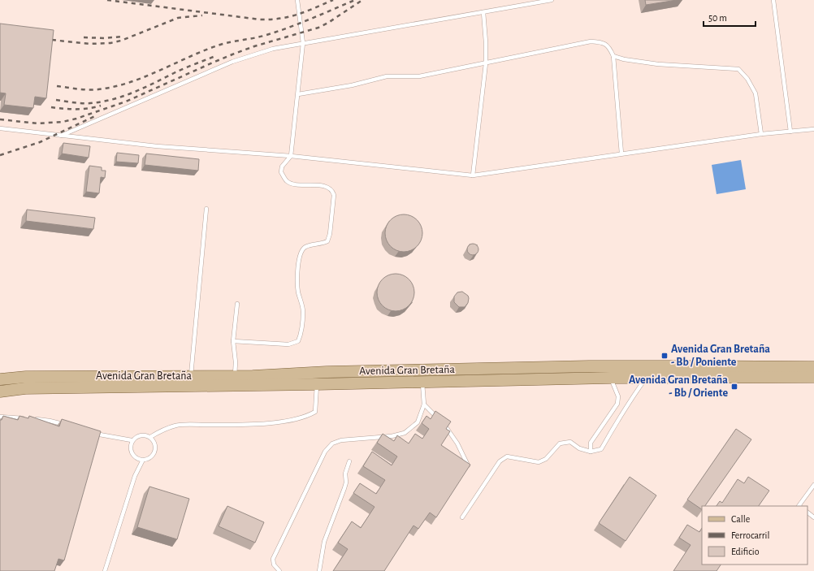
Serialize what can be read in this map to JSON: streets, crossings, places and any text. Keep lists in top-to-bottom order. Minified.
{"streets":{"main road":["Avenida Gran Bretaña"]},"places":{"transit":["Avenida Gran Bretaña - Bb / Poniente","Avenida Gran Bretaña - Bb / Oriente"]},"legend":["Calle","Ferrocarril","Edificio"],"scale_bar":"50 m"}
